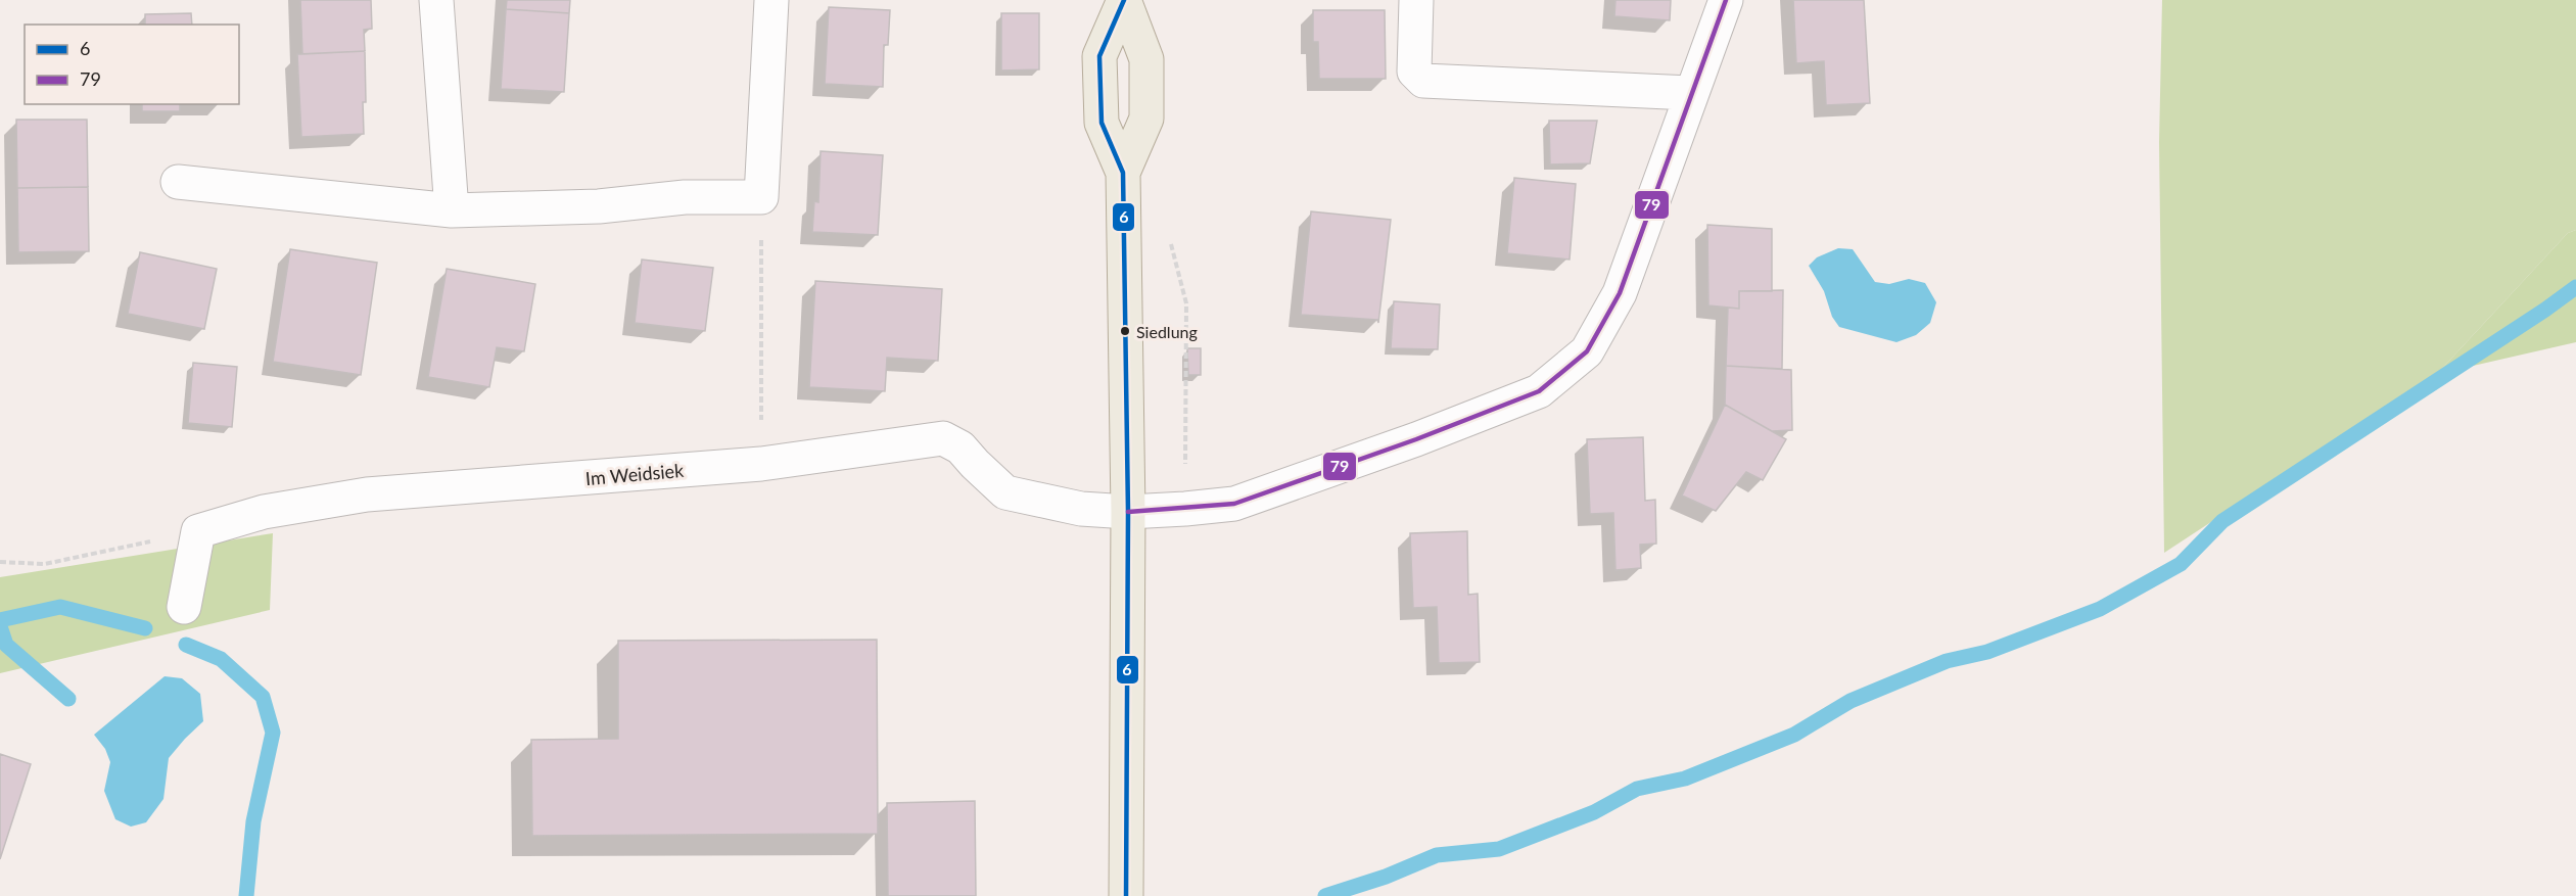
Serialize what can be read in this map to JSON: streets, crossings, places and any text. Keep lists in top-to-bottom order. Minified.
{"streets":{"street":["Im Weidsiek"]},"places":["Siedlung"],"lines":["transit line 6","transit line 79"],"legend":["6","79"]}
